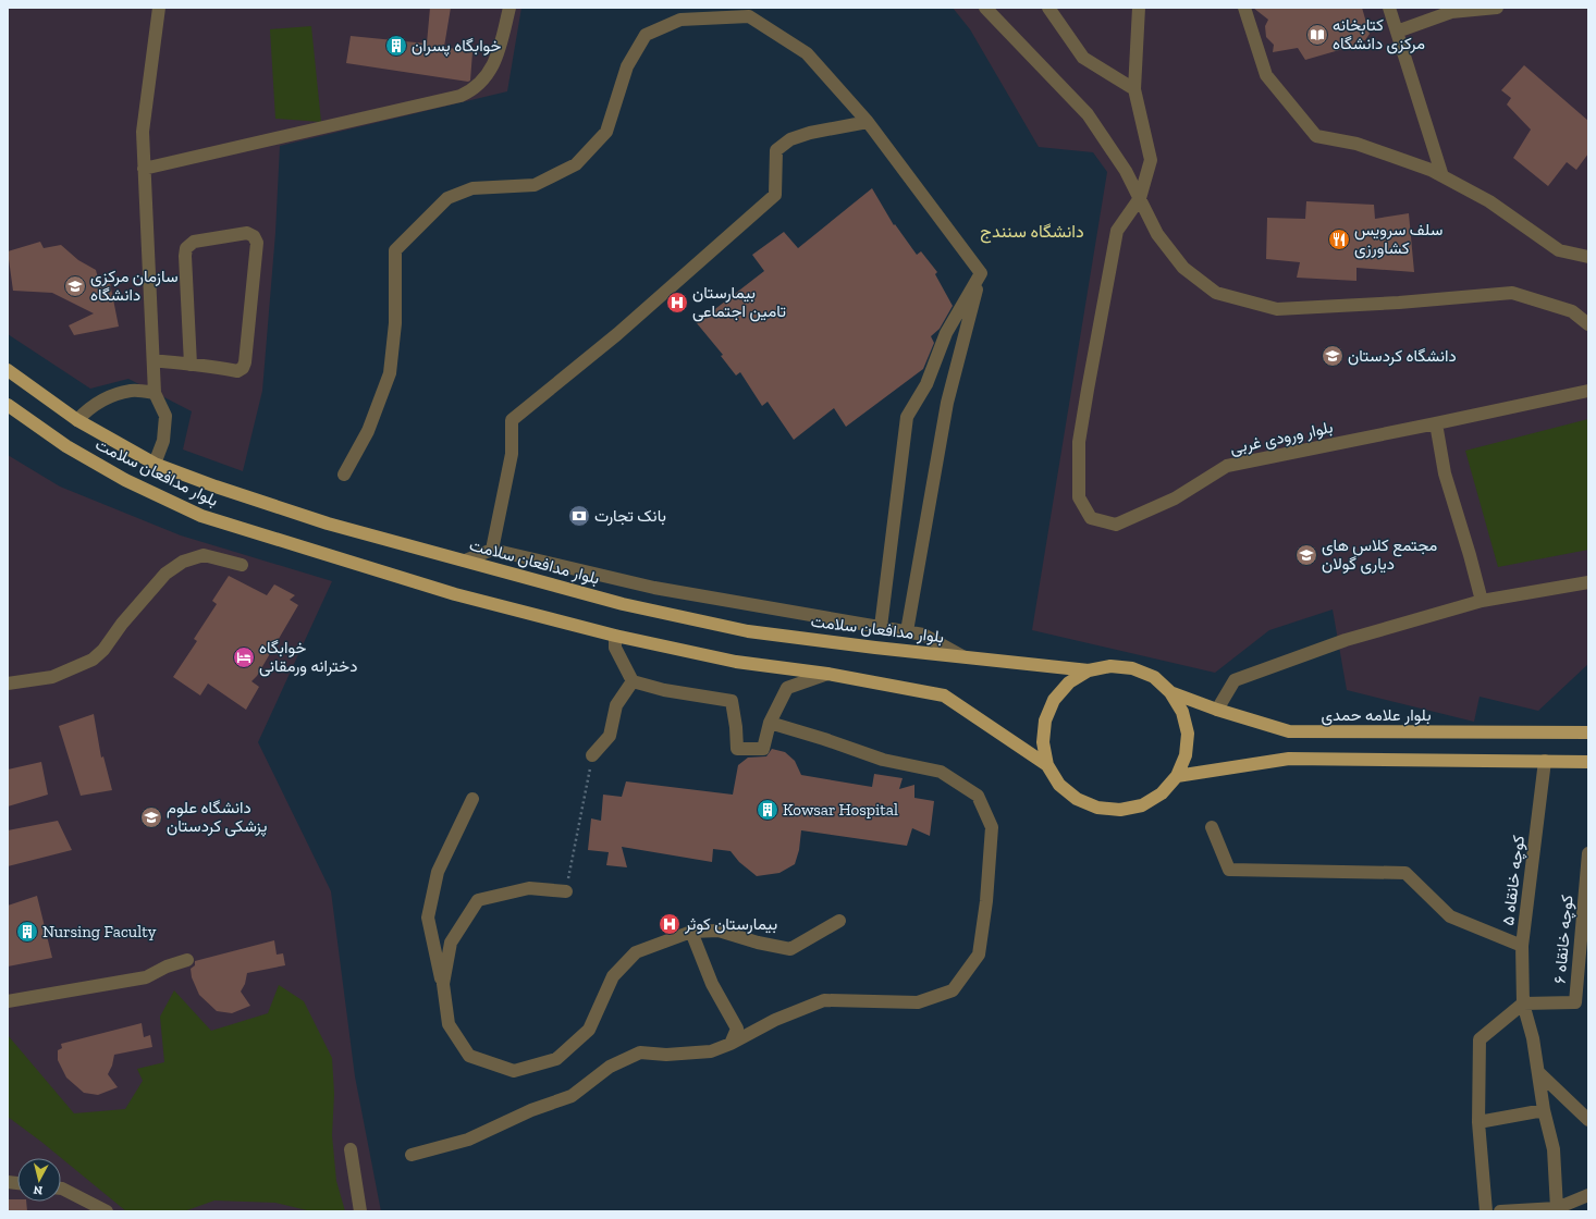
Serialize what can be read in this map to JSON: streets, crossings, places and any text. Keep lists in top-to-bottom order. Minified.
{"streets":{"main road":["بلوار مدافعان سلامت","بلوار علامه حمدی"],"street":["بلوار ورودی غربی","کوچه خانقاه ۵","کوچه خانقاه ۶"]},"crossings":[["بلوار مدافعان سلامت","بلوار علامه حمدی"],["کوچه خانقاه ۵","کوچه خانقاه ۶"]],"districts":["دانشگاه سنندج"],"places":{"library":["کتابخانه مرکزی دانشگاه"],"building":["خوابگاه پسران","Kowsar Hospital","Nursing Faculty"],"restaurant":["سلف سرویس کشاورزی"],"school or university":["سازمان مرکزی دانشگاه","دانشگاه کردستان","مجتمع کلاس های دیاری گولان","دانشگاه علوم پزشکی کردستان"],"hospital":["بیمارستان تامین اجتماعی","بیمارستان کوثر"],"bank":["بانک تجارت"],"hotel":["خوابگاه دخترانه ورمقانی"]},"north":"bottom"}
